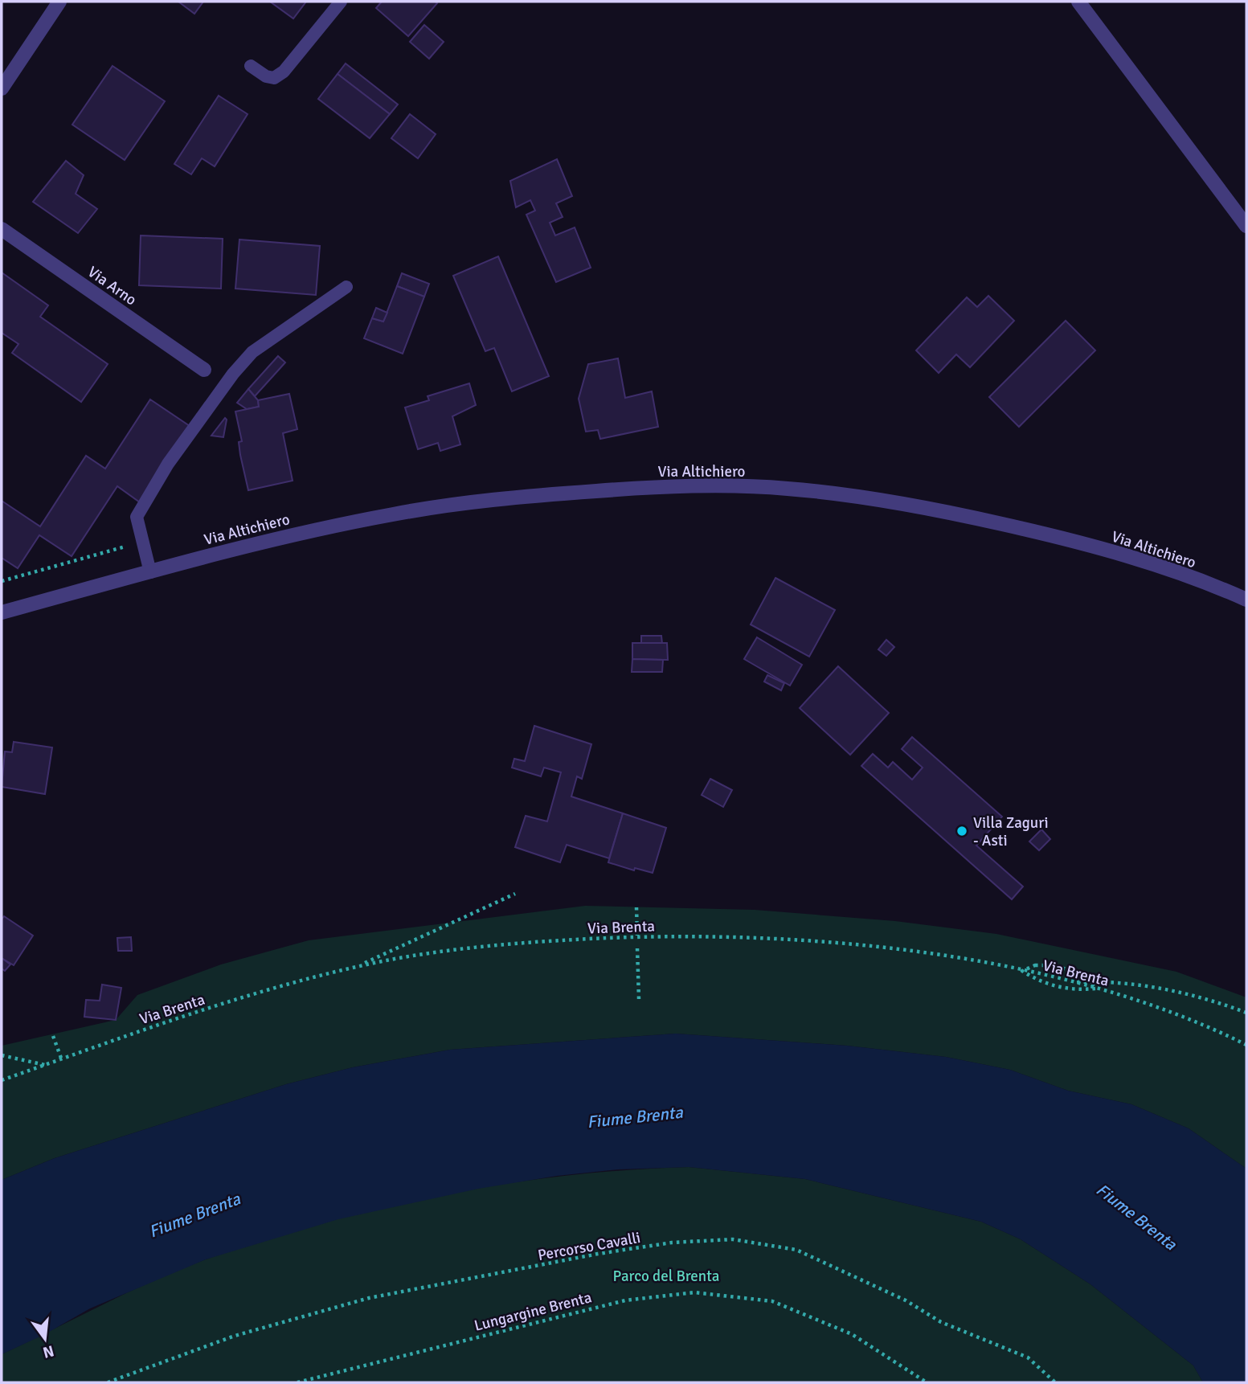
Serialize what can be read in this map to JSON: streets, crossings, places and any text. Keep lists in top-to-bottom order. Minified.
{"streets":{"street":["Via Arno","Via Altichiero"],"path":["Via Brenta","Percorso Cavalli","Lungargine Brenta"]},"water":["Fiume Brenta"],"parks":["Parco del Brenta"],"places":["Villa Zaguri - Asti"],"north":"bottom"}
